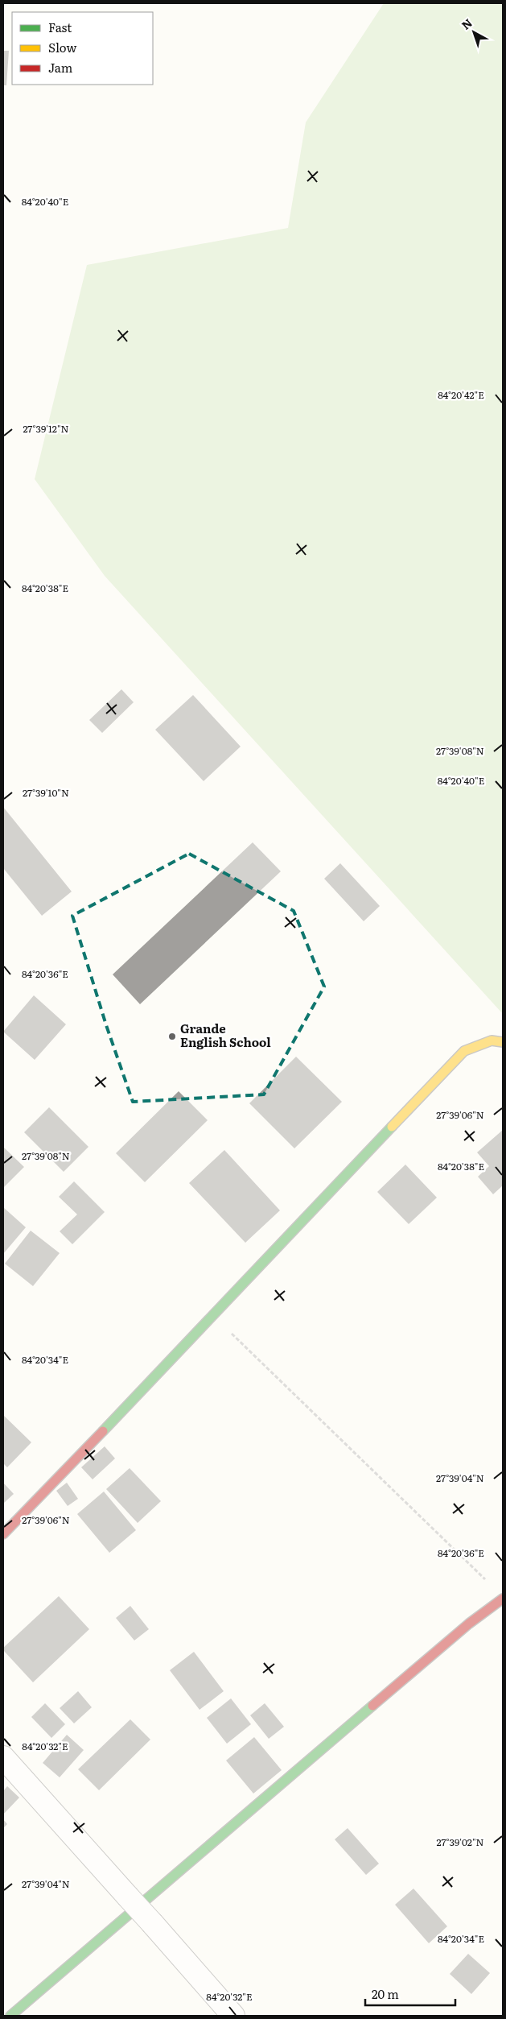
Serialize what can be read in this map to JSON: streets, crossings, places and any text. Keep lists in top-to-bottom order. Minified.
{"places":["Grande English School"],"legend":["Fast","Slow","Jam"],"scale_bar":"20 m","north":"top left","coordinates":["84°20'40\"E","84°20'42\"E","27°39'12\"N","84°20'38\"E","27°39'08\"N","27°39'10\"N","84°20'36\"E","27°39'06\"N","84°20'34\"E","27°39'04\"N","84°20'32\"E","27°39'02\"N"]}
